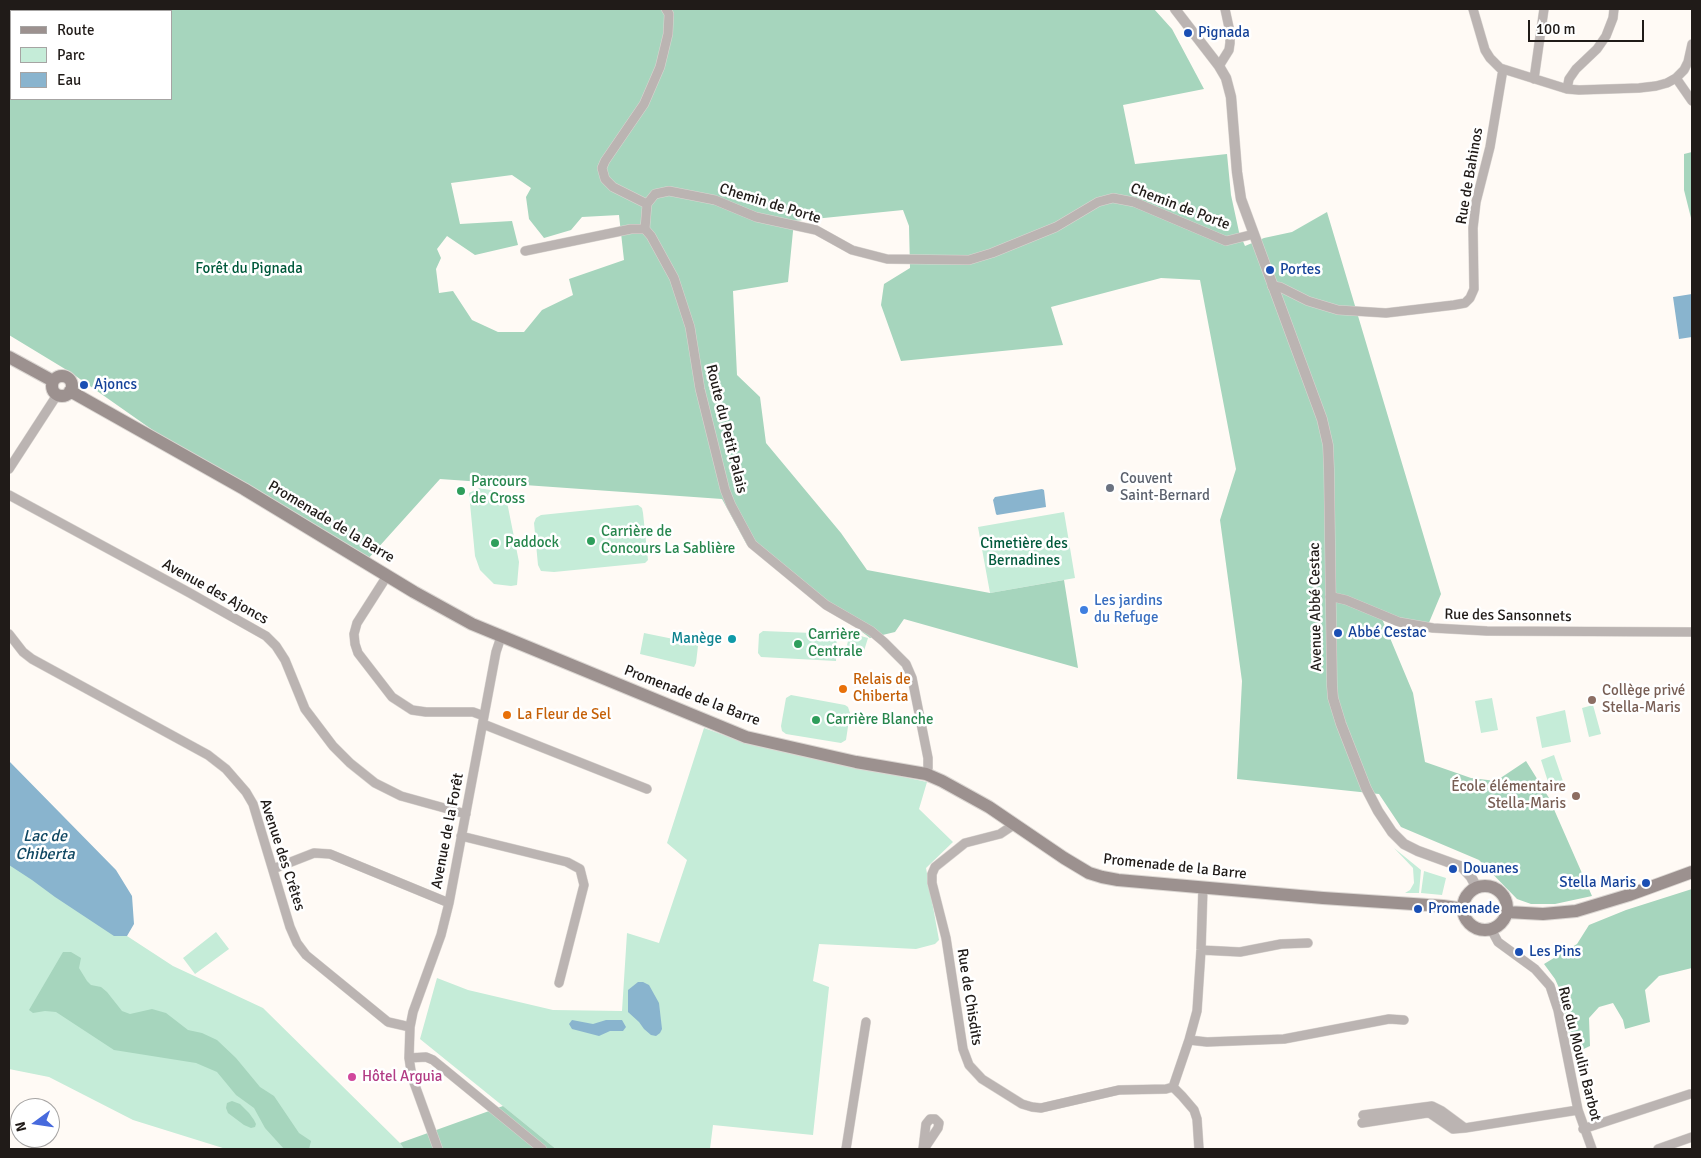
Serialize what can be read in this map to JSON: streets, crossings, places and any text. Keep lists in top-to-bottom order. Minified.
{"streets":{"main road":["Promenade de la Barre"],"street":["Rue de Bahinos","Chemin de Porte","Route du Petit Palais","Avenue des Ajoncs","Avenue Abbé Cestac","Rue des Sansonnets","Avenue de la Forêt","Avenue des Crêtes","Rue de Chisdits","Rue du Moulin Barbot"]},"crossings":[["Rue de Bahinos","Avenue Abbé Cestac"],["Chemin de Porte","Avenue Abbé Cestac"],["Route du Petit Palais","Promenade de la Barre"],["Promenade de la Barre","Avenue Abbé Cestac"],["Promenade de la Barre","Avenue de la Forêt"],["Promenade de la Barre","Rue de Chisdits"],["Promenade de la Barre","Rue du Moulin Barbot"],["Avenue des Ajoncs","Avenue de la Forêt"],["Avenue Abbé Cestac","Rue des Sansonnets"],["Avenue Abbé Cestac","Rue du Moulin Barbot"],["Avenue de la Forêt","Avenue des Crêtes"]],"water":["Lac de Chiberta"],"parks":["Forêt du Pignada","Cimetière des Bernadines"],"places":["Pignada","Portes","Ajoncs","Couvent Saint-Bernard","Parcours de Cross","Carrière de Concours La Sablière","Paddock","Les jardins du Refuge","Abbé Cestac","Manège","Carrière Centrale","Relais de Chiberta","Collège privé Stella-Maris","La Fleur de Sel","Carrière Blanche","École élémentaire Stella-Maris","Douanes","Stella Maris","Promenade","Les Pins","Hôtel Arguia"],"legend":["Route","Parc","Eau"],"scale_bar":"100 m","north":"left"}
